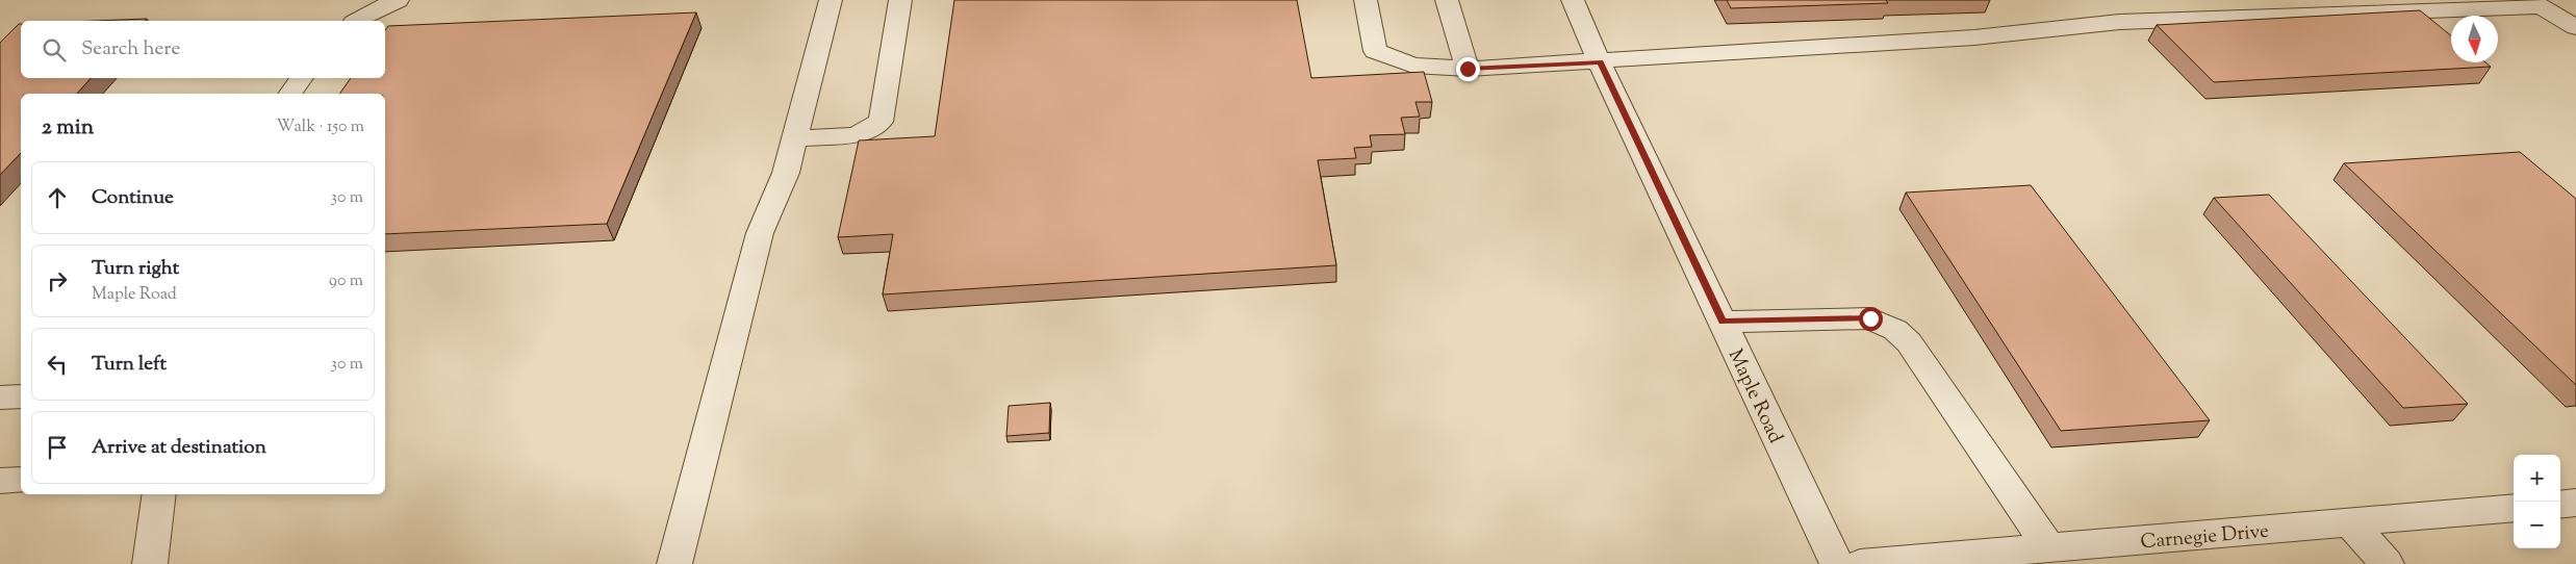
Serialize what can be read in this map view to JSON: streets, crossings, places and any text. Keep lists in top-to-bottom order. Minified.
{"streets":{"street":["Maple Road","Carnegie Drive"]},"north":"bottom","page":{"search":"Search here","heading":["2 min","Walk · 150 m"],"list":[["Continue","30 m"],["Turn right","Maple Road","90 m"],["Turn left","30 m"],"Arrive at destination"],"map_buttons":["+","−"]}}
